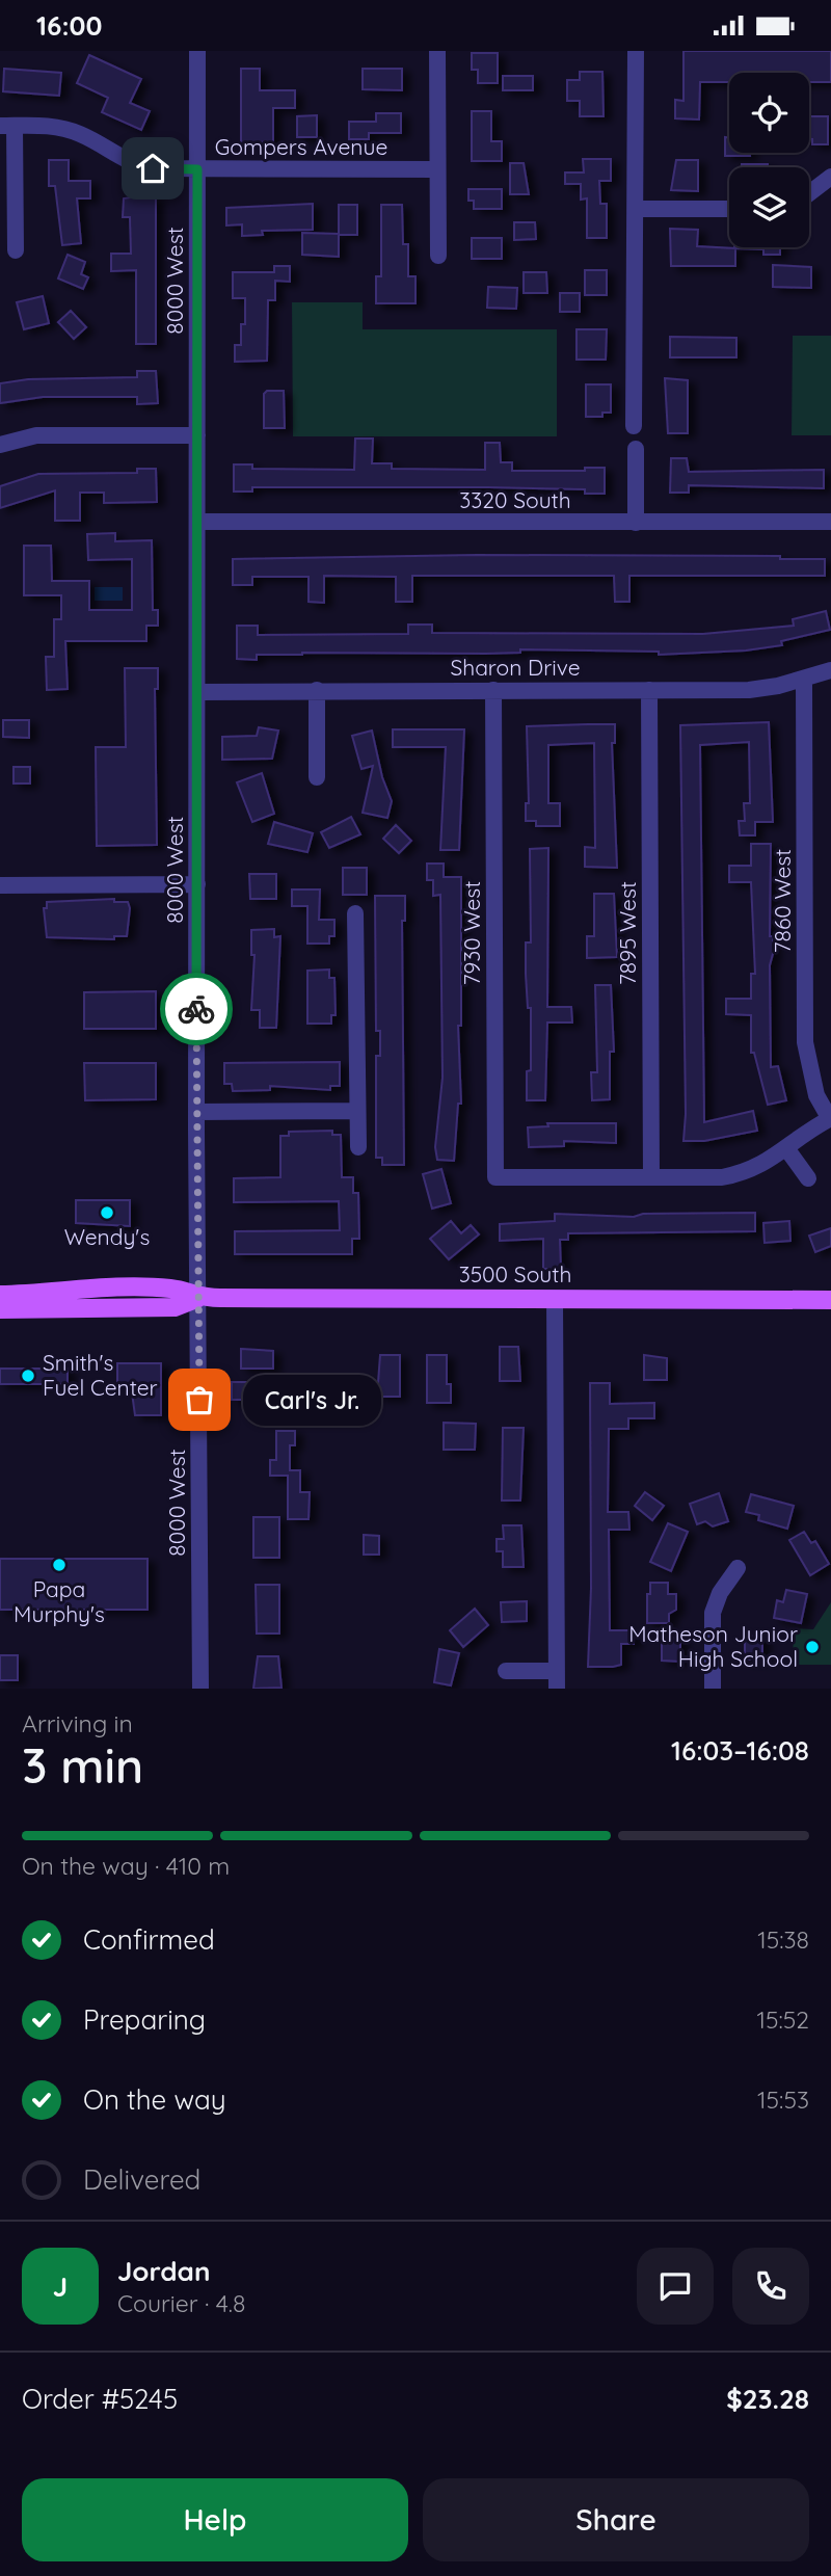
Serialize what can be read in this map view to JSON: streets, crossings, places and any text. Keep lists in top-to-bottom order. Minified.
{"streets":{"main road":["3500 South"],"street":["Gompers Avenue","8000 West","3320 South","Sharon Drive","7860 West","7930 West","7895 West"]},"crossings":[["Gompers Avenue","8000 West"],["8000 West","3320 South"],["8000 West","Sharon Drive"],["8000 West","3500 South"],["Sharon Drive","7860 West"],["Sharon Drive","7930 West"],["Sharon Drive","7895 West"],["7930 West","7895 West"]],"places":["Wendy's","Smith's Fuel Center","Carl's Jr.","Papa Murphy's","Matheson Junior High School"],"page":{"status":"16:00","bubble":"Carl's Jr.","heading":["3 min","Arriving in","16:03–16:08"],"panel":["Jordan","Courier · 4.8","Order #5245","$23.28"],"bar":"On the way · 410 m","list":[["Confirmed","15:38"],["Preparing","15:52"],["On the way","15:53"],"Delivered"],"round":"J","buttons":["Help","Share"]}}
